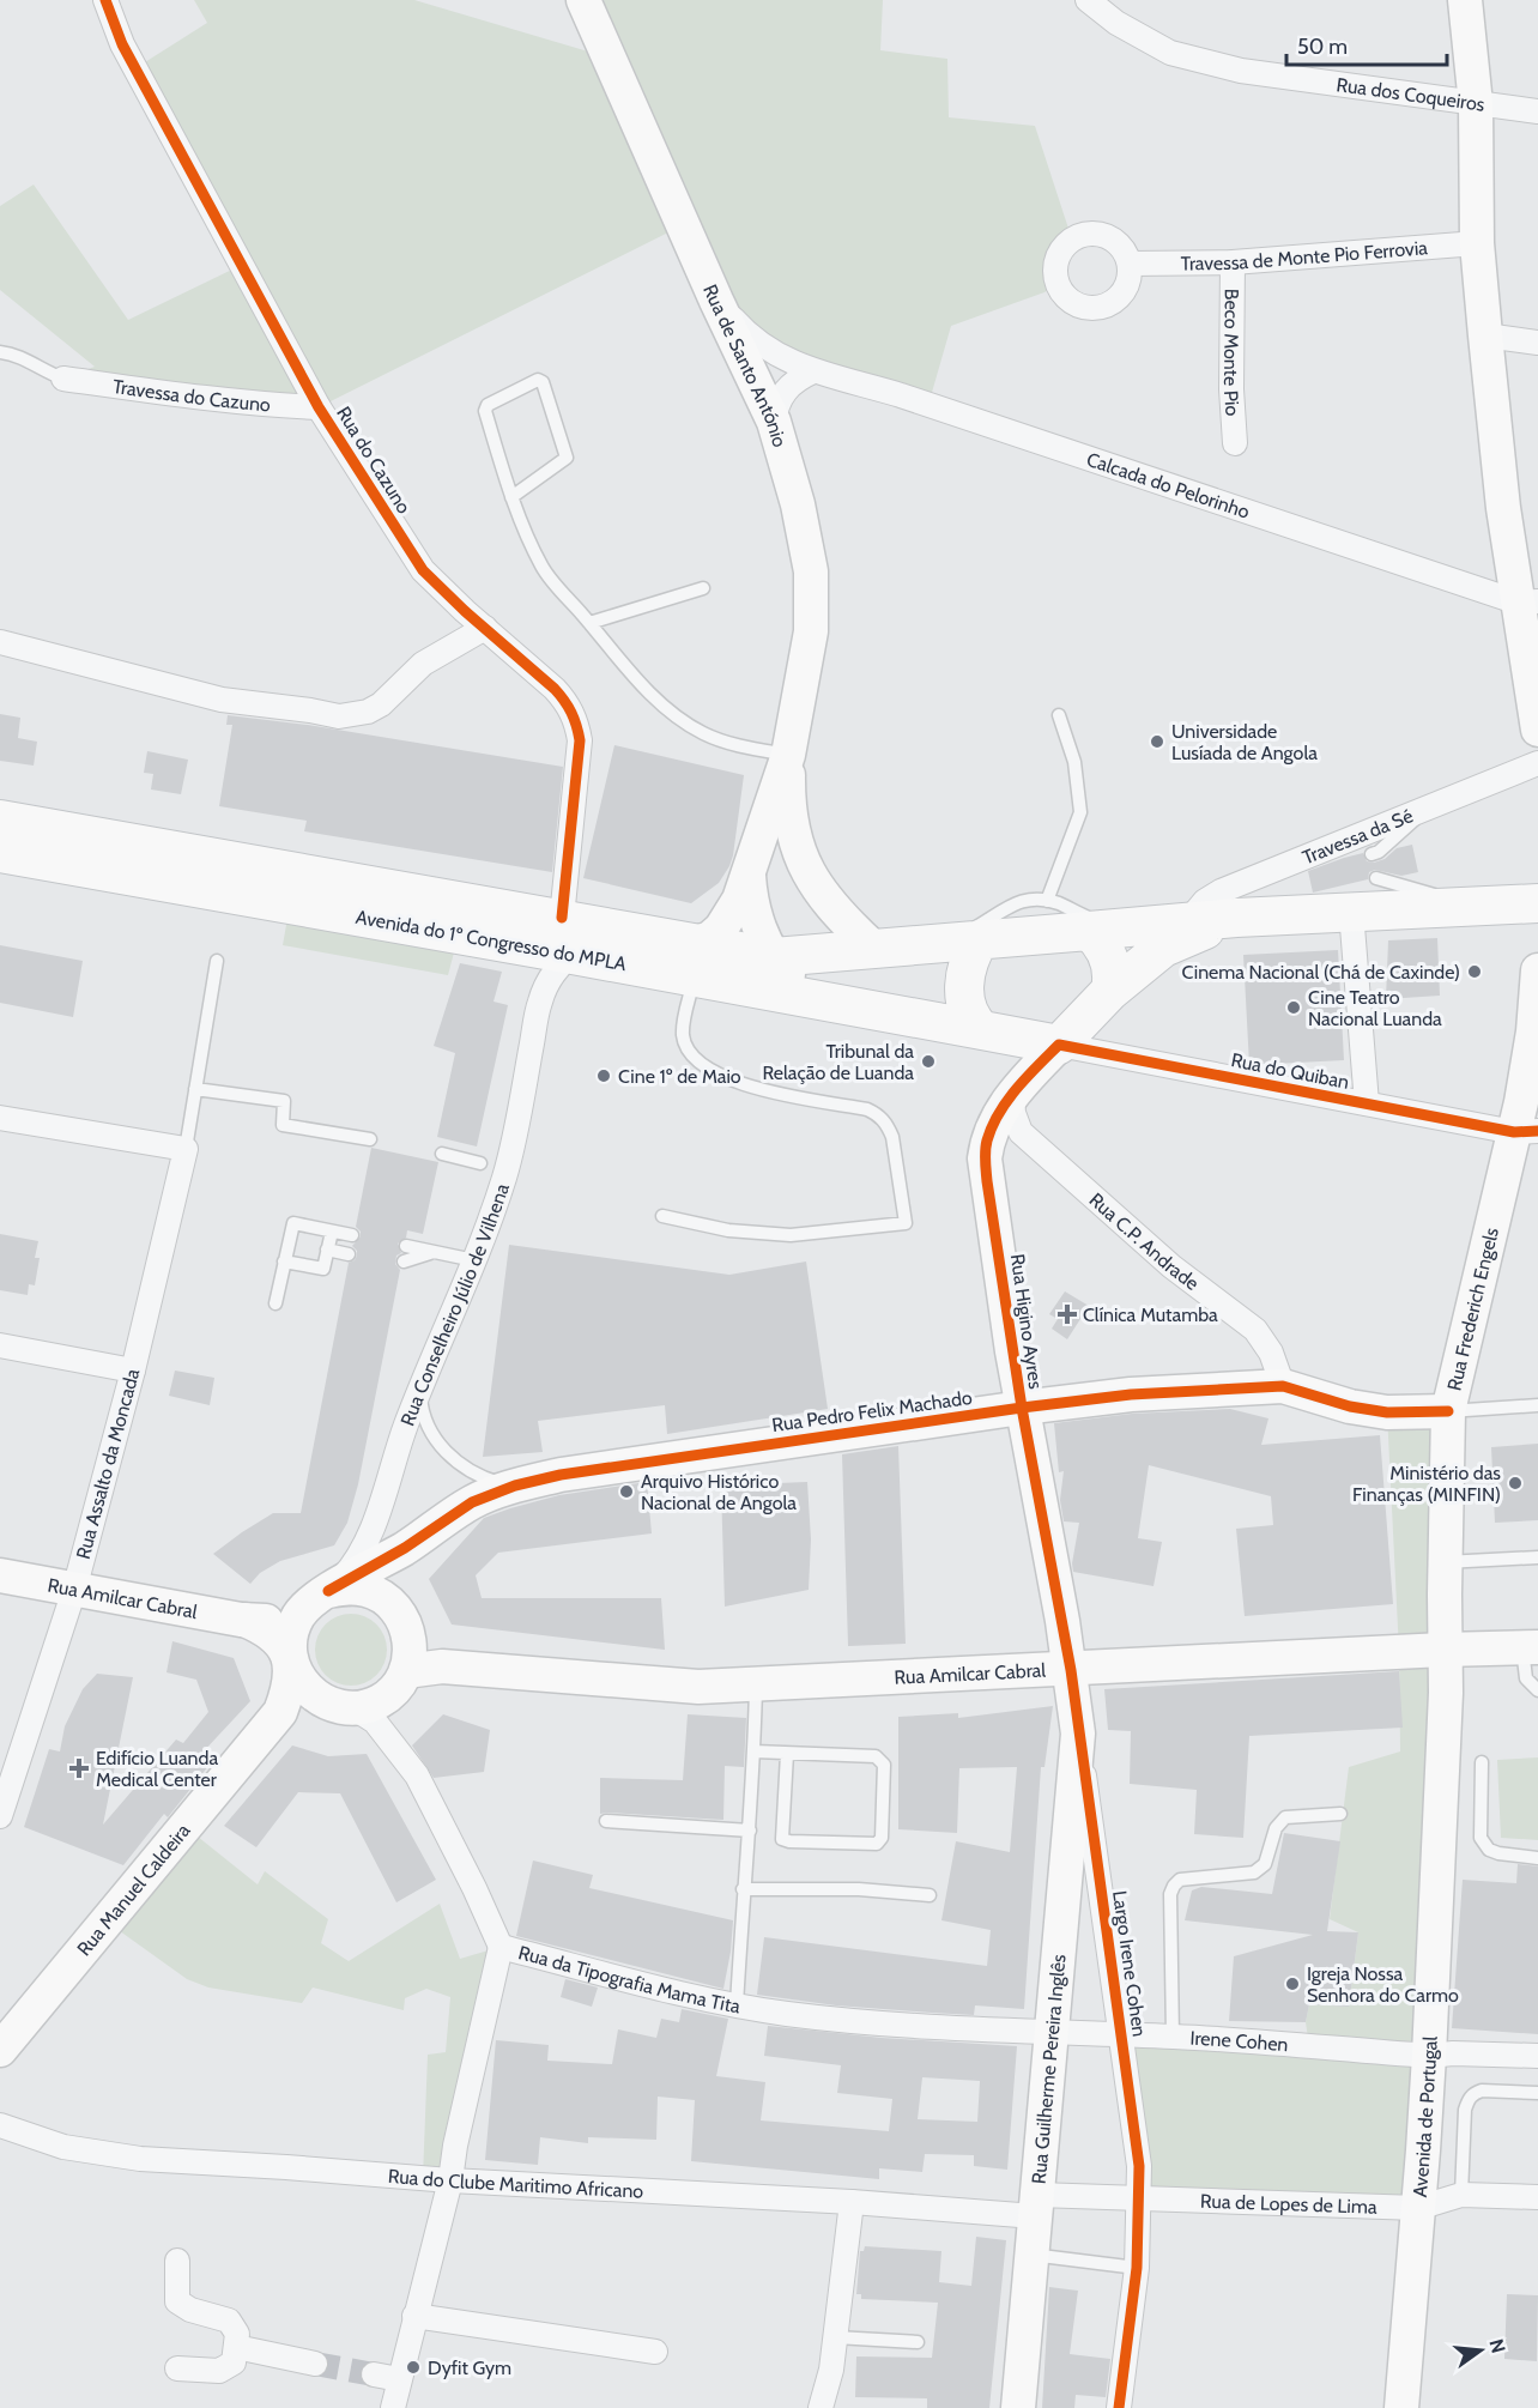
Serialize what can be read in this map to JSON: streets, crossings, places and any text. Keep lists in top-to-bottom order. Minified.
{"streets":{"main road":["Avenida do 1º Congresso do MPLA"],"street":["Rua dos Coqueiros","Travessa de Monte Pio Ferrovia","Beco Monte Pio","Rua de Santo António","Travessa do Cazuno","Rua do Cazuno","Calcada do Pelorinho","Travessa da Sé","Rua do Quiban","Rua C.P. Andrade","Rua Conselheiro Júlio de Vilhena","Rua Frederich Engels","Rua Higino Ayres","Rua Pedro Felix Machado","Rua Assalto da Moncada","Rua Amilcar Cabral","Rua Manuel Caldeira","Largo Irene Cohen","Rua da Tipografia Mama Tita","Irene Cohen","Rua Guilherme Pereira Inglês","Avenida de Portugal","Rua do Clube Maritimo Africano","Rua de Lopes de Lima"]},"crossings":[["Travessa de Monte Pio Ferrovia","Beco Monte Pio"],["Rua de Santo António","Calcada do Pelorinho"],["Rua de Santo António","Avenida do 1º Congresso do MPLA"],["Travessa do Cazuno","Rua do Cazuno"],["Rua do Cazuno","Avenida do 1º Congresso do MPLA"],["Avenida do 1º Congresso do MPLA","Rua do Quiban"],["Avenida do 1º Congresso do MPLA","Rua Conselheiro Júlio de Vilhena"],["Avenida do 1º Congresso do MPLA","Rua Higino Ayres"],["Rua do Quiban","Rua Frederich Engels"],["Rua do Quiban","Rua Higino Ayres"],["Rua C.P. Andrade","Rua Higino Ayres"],["Rua C.P. Andrade","Rua Pedro Felix Machado"],["Rua Conselheiro Júlio de Vilhena","Rua Pedro Felix Machado"],["Rua Conselheiro Júlio de Vilhena","Rua Amilcar Cabral"],["Rua Conselheiro Júlio de Vilhena","Rua Manuel Caldeira"],["Rua Conselheiro Júlio de Vilhena","Rua da Tipografia Mama Tita"],["Rua Frederich Engels","Rua Pedro Felix Machado"],["Rua Frederich Engels","Rua Amilcar Cabral"],["Rua Frederich Engels","Avenida de Portugal"],["Rua Higino Ayres","Rua Pedro Felix Machado"],["Rua Higino Ayres","Rua Amilcar Cabral"],["Rua Higino Ayres","Largo Irene Cohen"],["Rua Higino Ayres","Rua Guilherme Pereira Inglês"],["Rua Pedro Felix Machado","Rua Amilcar Cabral"],["Rua Pedro Felix Machado","Rua Manuel Caldeira"],["Rua Pedro Felix Machado","Rua da Tipografia Mama Tita"],["Rua Assalto da Moncada","Rua Amilcar Cabral"],["Rua Amilcar Cabral","Rua Manuel Caldeira"],["Rua Amilcar Cabral","Rua da Tipografia Mama Tita"],["Rua Amilcar Cabral","Avenida de Portugal"],["Rua Manuel Caldeira","Rua da Tipografia Mama Tita"],["Largo Irene Cohen","Irene Cohen"],["Largo Irene Cohen","Rua Guilherme Pereira Inglês"],["Largo Irene Cohen","Rua de Lopes de Lima"],["Rua da Tipografia Mama Tita","Irene Cohen"],["Rua da Tipografia Mama Tita","Rua Guilherme Pereira Inglês"],["Irene Cohen","Rua Guilherme Pereira Inglês"],["Irene Cohen","Avenida de Portugal"],["Rua Guilherme Pereira Inglês","Rua do Clube Maritimo Africano"],["Rua Guilherme Pereira Inglês","Rua de Lopes de Lima"],["Avenida de Portugal","Rua de Lopes de Lima"],["Rua do Clube Maritimo Africano","Rua de Lopes de Lima"]],"places":{"other":["Universidade Lusíada de Angola","Cinema Nacional (Chá de Caxinde)","Cine Teatro Nacional Luanda","Tribunal da Relação de Luanda","Cine 1º de Maio","Ministério das Finanças (MINFIN)","Arquivo Histórico Nacional de Angola","Igreja Nossa Senhora do Carmo","Dyfit Gym"],"health":["Clínica Mutamba","Edifício Luanda Medical Center"]},"scale_bar":"50 m","north":"right"}
